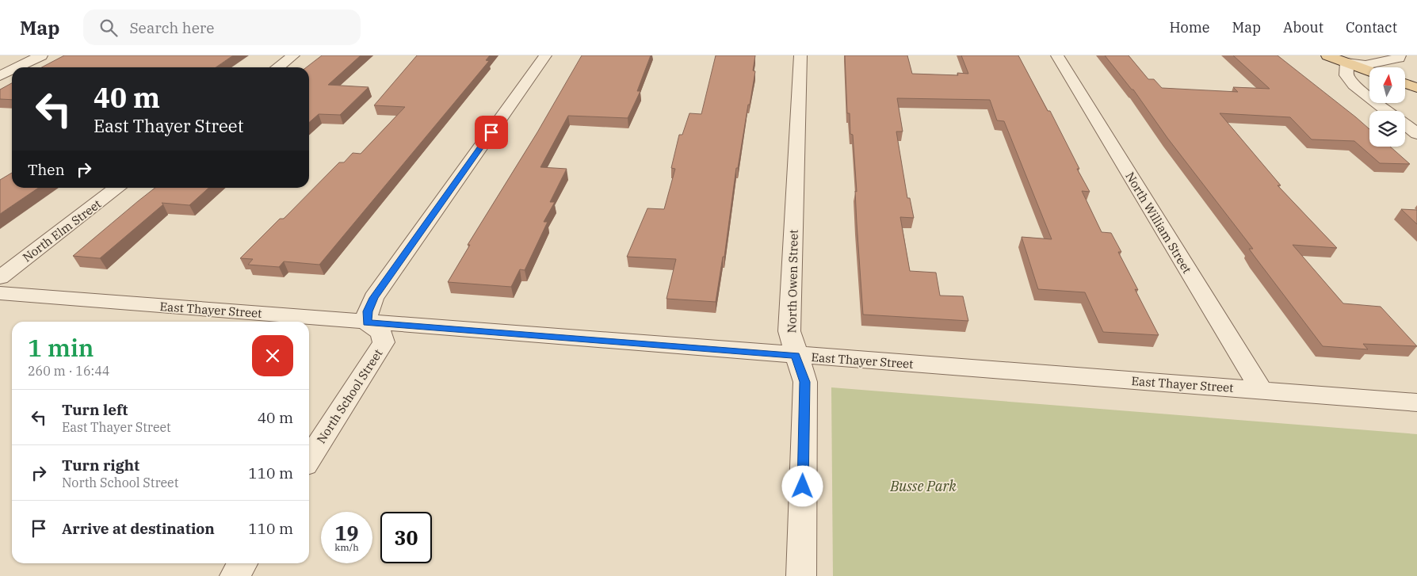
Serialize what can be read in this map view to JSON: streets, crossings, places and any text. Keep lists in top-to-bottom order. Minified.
{"streets":{"street":["North William Street","North Elm Street","North Owen Street","East Thayer Street","North School Street"]},"crossings":[["North William Street","East Thayer Street"],["North Owen Street","East Thayer Street"],["East Thayer Street","North School Street"]],"parks":["Busse Park"],"north":"top","page":{"header":"Map","search":"Search here","nav":["Home","Map","About","Contact"],"turn":["40 m","East Thayer Street"],"then":"Then","heading":["1 min","260 m · 16:44"],"list":[{"name":"Turn left","note":"East Thayer Street","value":"40 m"},{"name":"Turn right","note":"North School Street","value":"110 m"},{"name":"Arrive at destination","value":"110 m"}],"speed":"19 km/h","limit":"30"}}
